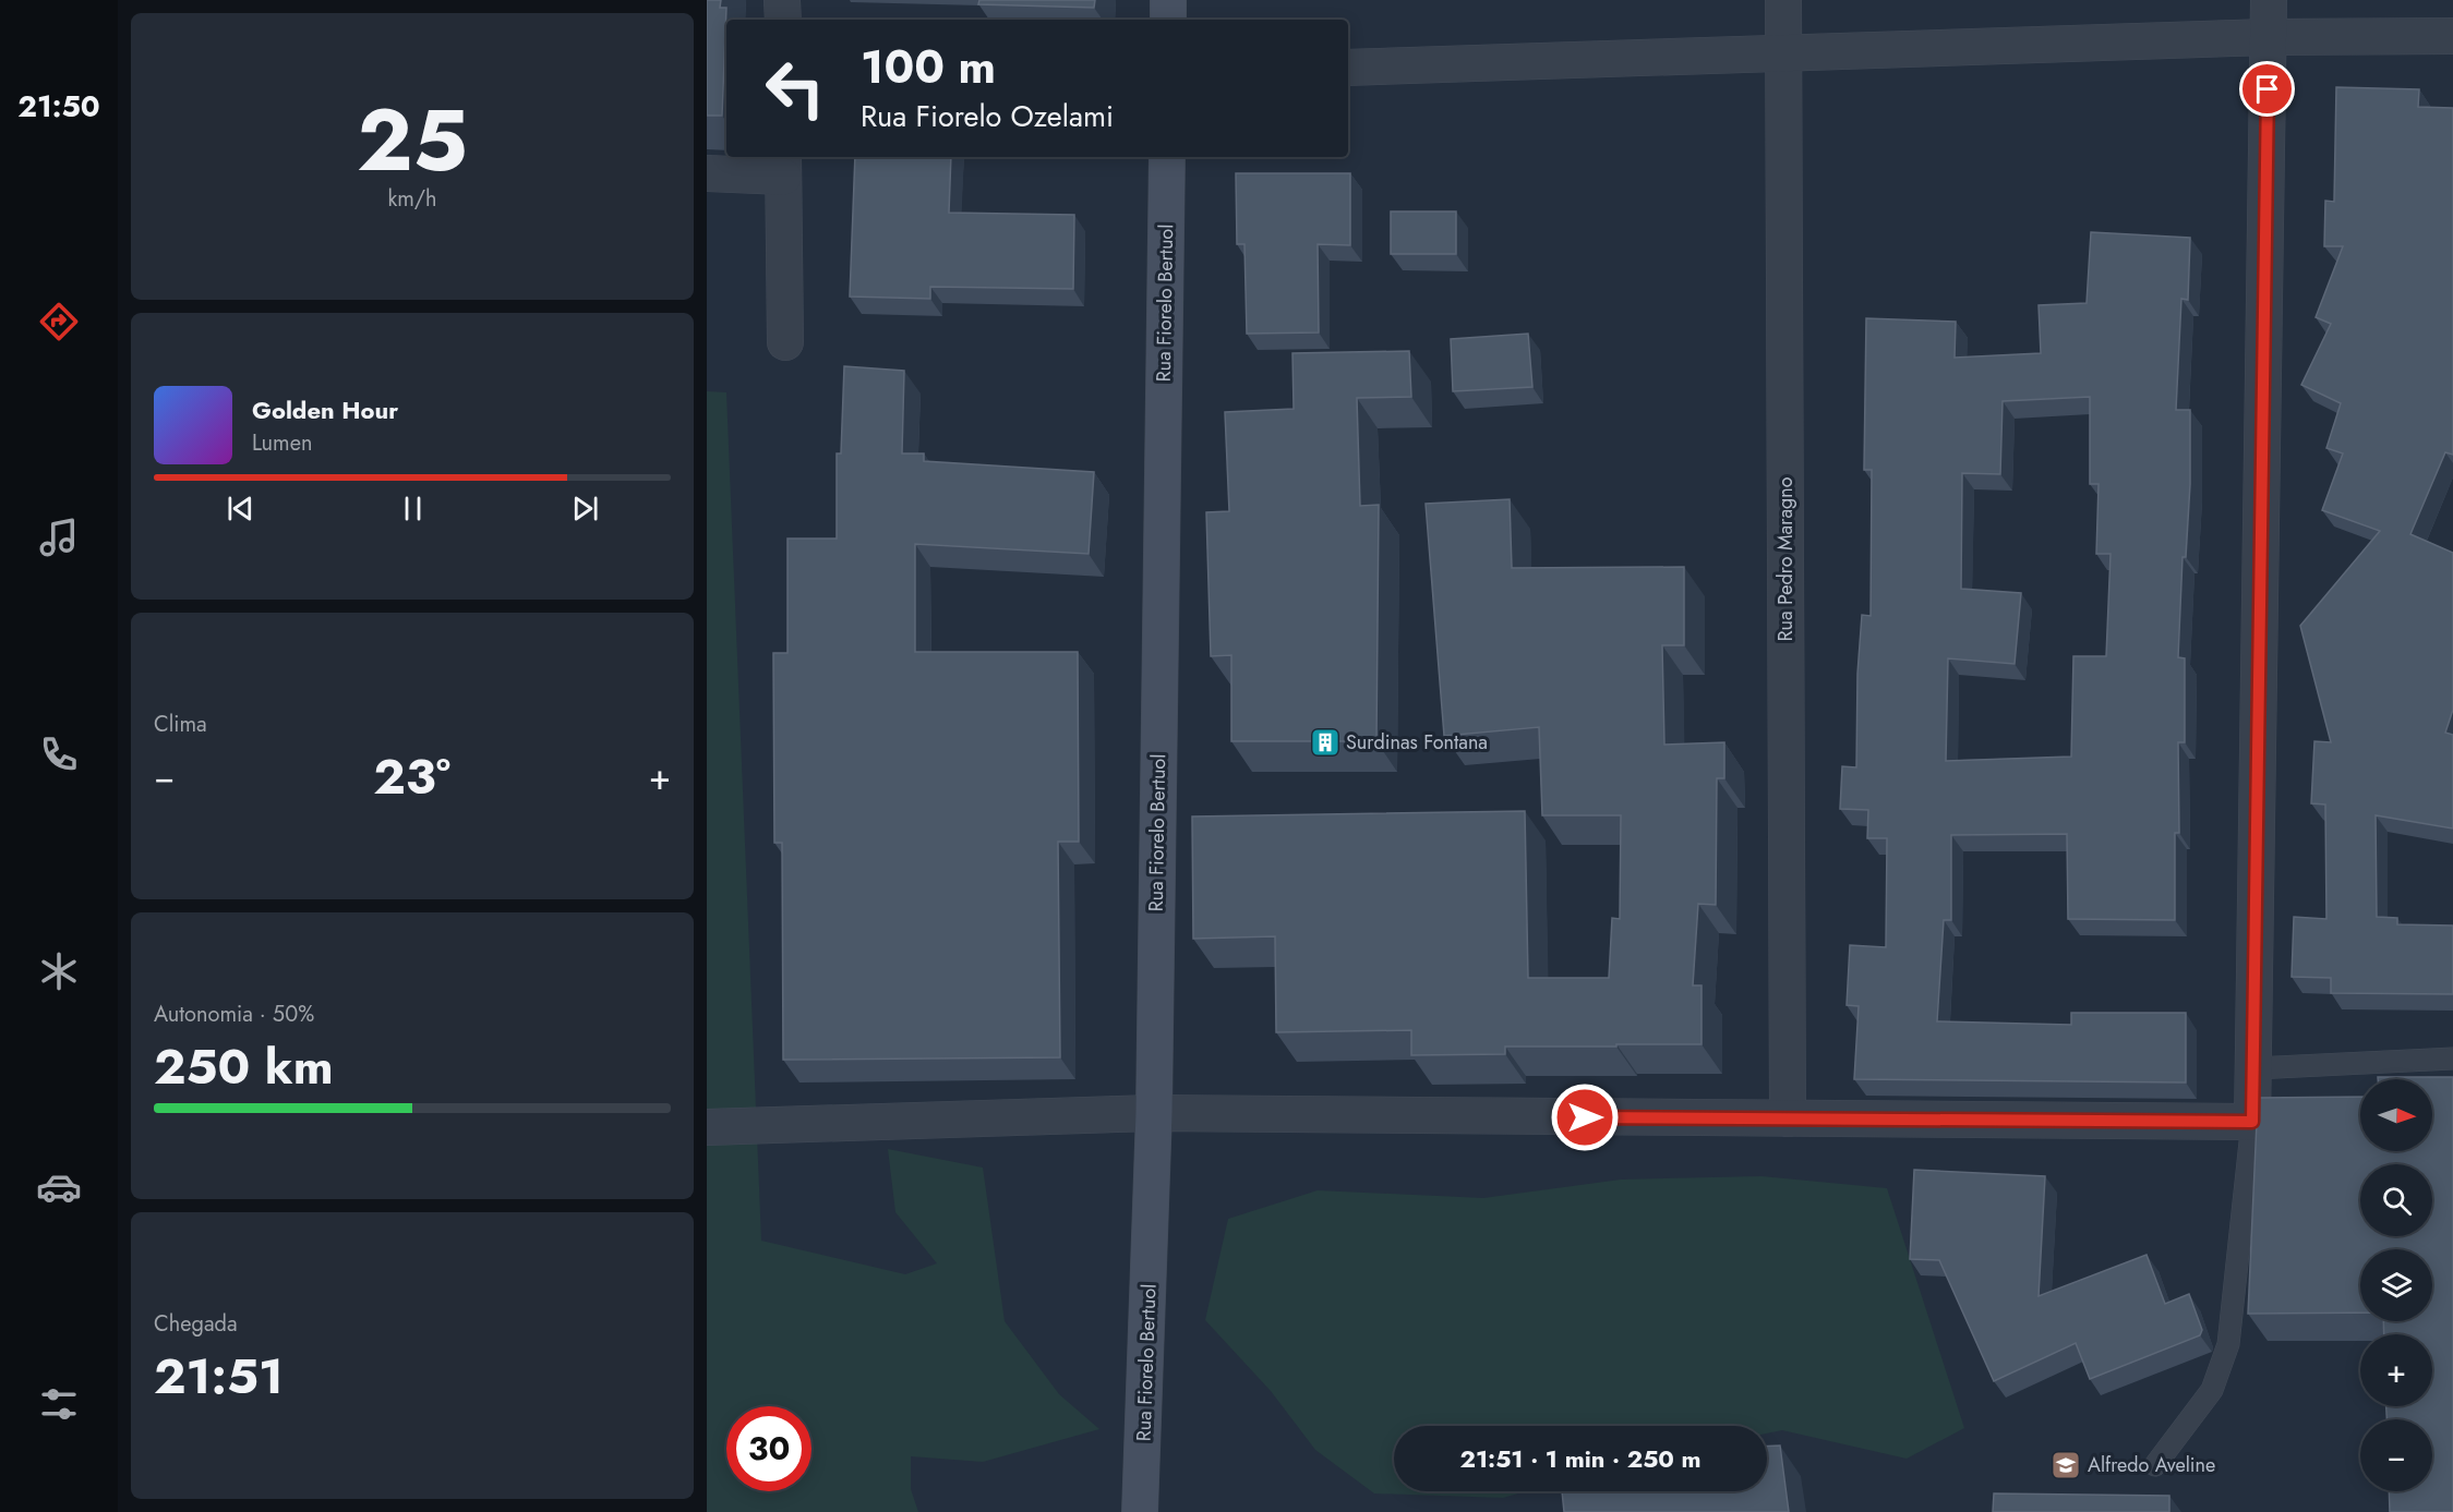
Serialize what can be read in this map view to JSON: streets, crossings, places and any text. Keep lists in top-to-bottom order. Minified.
{"streets":{"main road":["Rua Fiorelo Bertuol"],"street":["Rua Pedro Maragno"]},"places":{"building":["Surdinas Fontana"],"school or university":["Alfredo Aveline"]},"north":"right","page":{"tabs":"21:50","tile":[["25","km/h"],"Clima",["Autonomia · 50%","250 km"],["Chegada","21:51"]],"turn":["100 m","Rua Fiorelo Ozelami"],"song":["Golden Hour","Lumen"],"heat":["−","23°","+"],"map_buttons":["+","−"],"limit":"30","trip":"21:51 · 1 min · 250 m"}}
